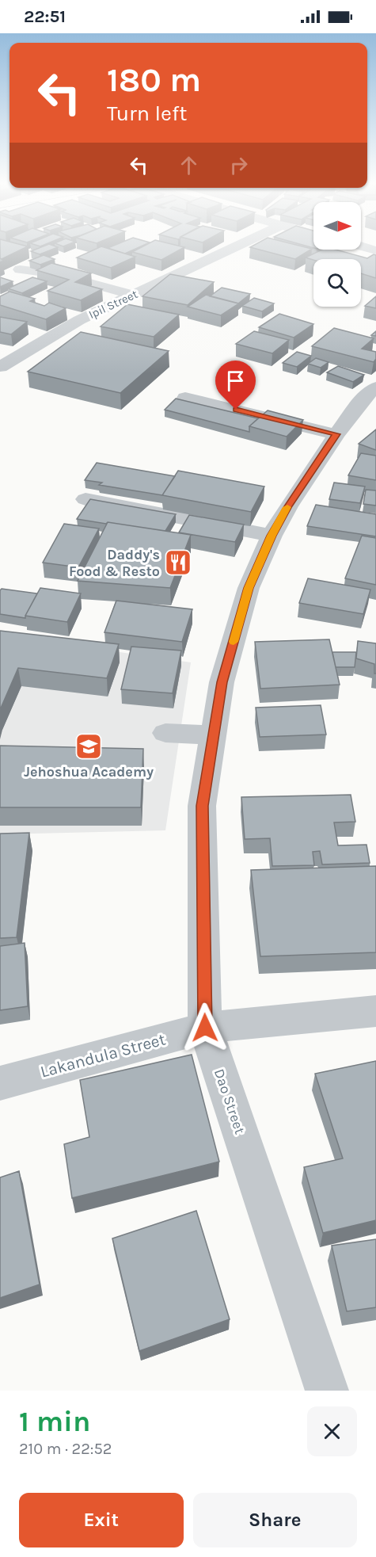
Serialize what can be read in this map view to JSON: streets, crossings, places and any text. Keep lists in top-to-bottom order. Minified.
{"streets":{"street":["Ipil Street","Lakandula Street","Dao Street"]},"crossings":[["Lakandula Street","Dao Street"]],"places":{"restaurant":["Daddy's Food & Resto"],"school or university":["Jehoshua Academy"]},"north":"right","page":{"status":"22:51","turn":["180 m","Turn left"],"heading":["1 min","210 m · 22:52"],"buttons":["Exit","Share"]}}
